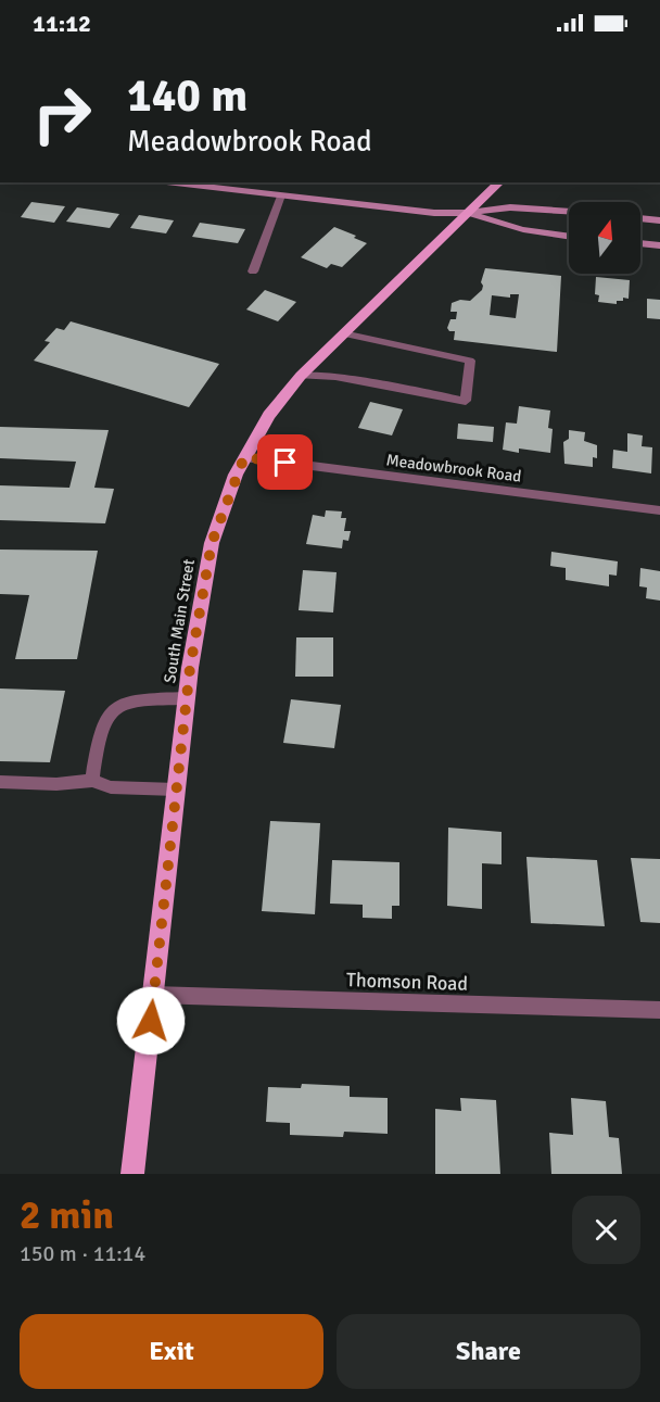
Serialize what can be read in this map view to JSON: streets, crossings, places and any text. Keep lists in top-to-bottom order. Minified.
{"streets":{"main road":["South Main Street"],"street":["Meadowbrook Road","Thomson Road"]},"crossings":[["Meadowbrook Road","South Main Street"],["South Main Street","Thomson Road"]],"north":"top","page":{"status":"11:12","turn":["140 m","Meadowbrook Road"],"heading":["2 min","150 m · 11:14"],"buttons":["Exit","Share"]}}
